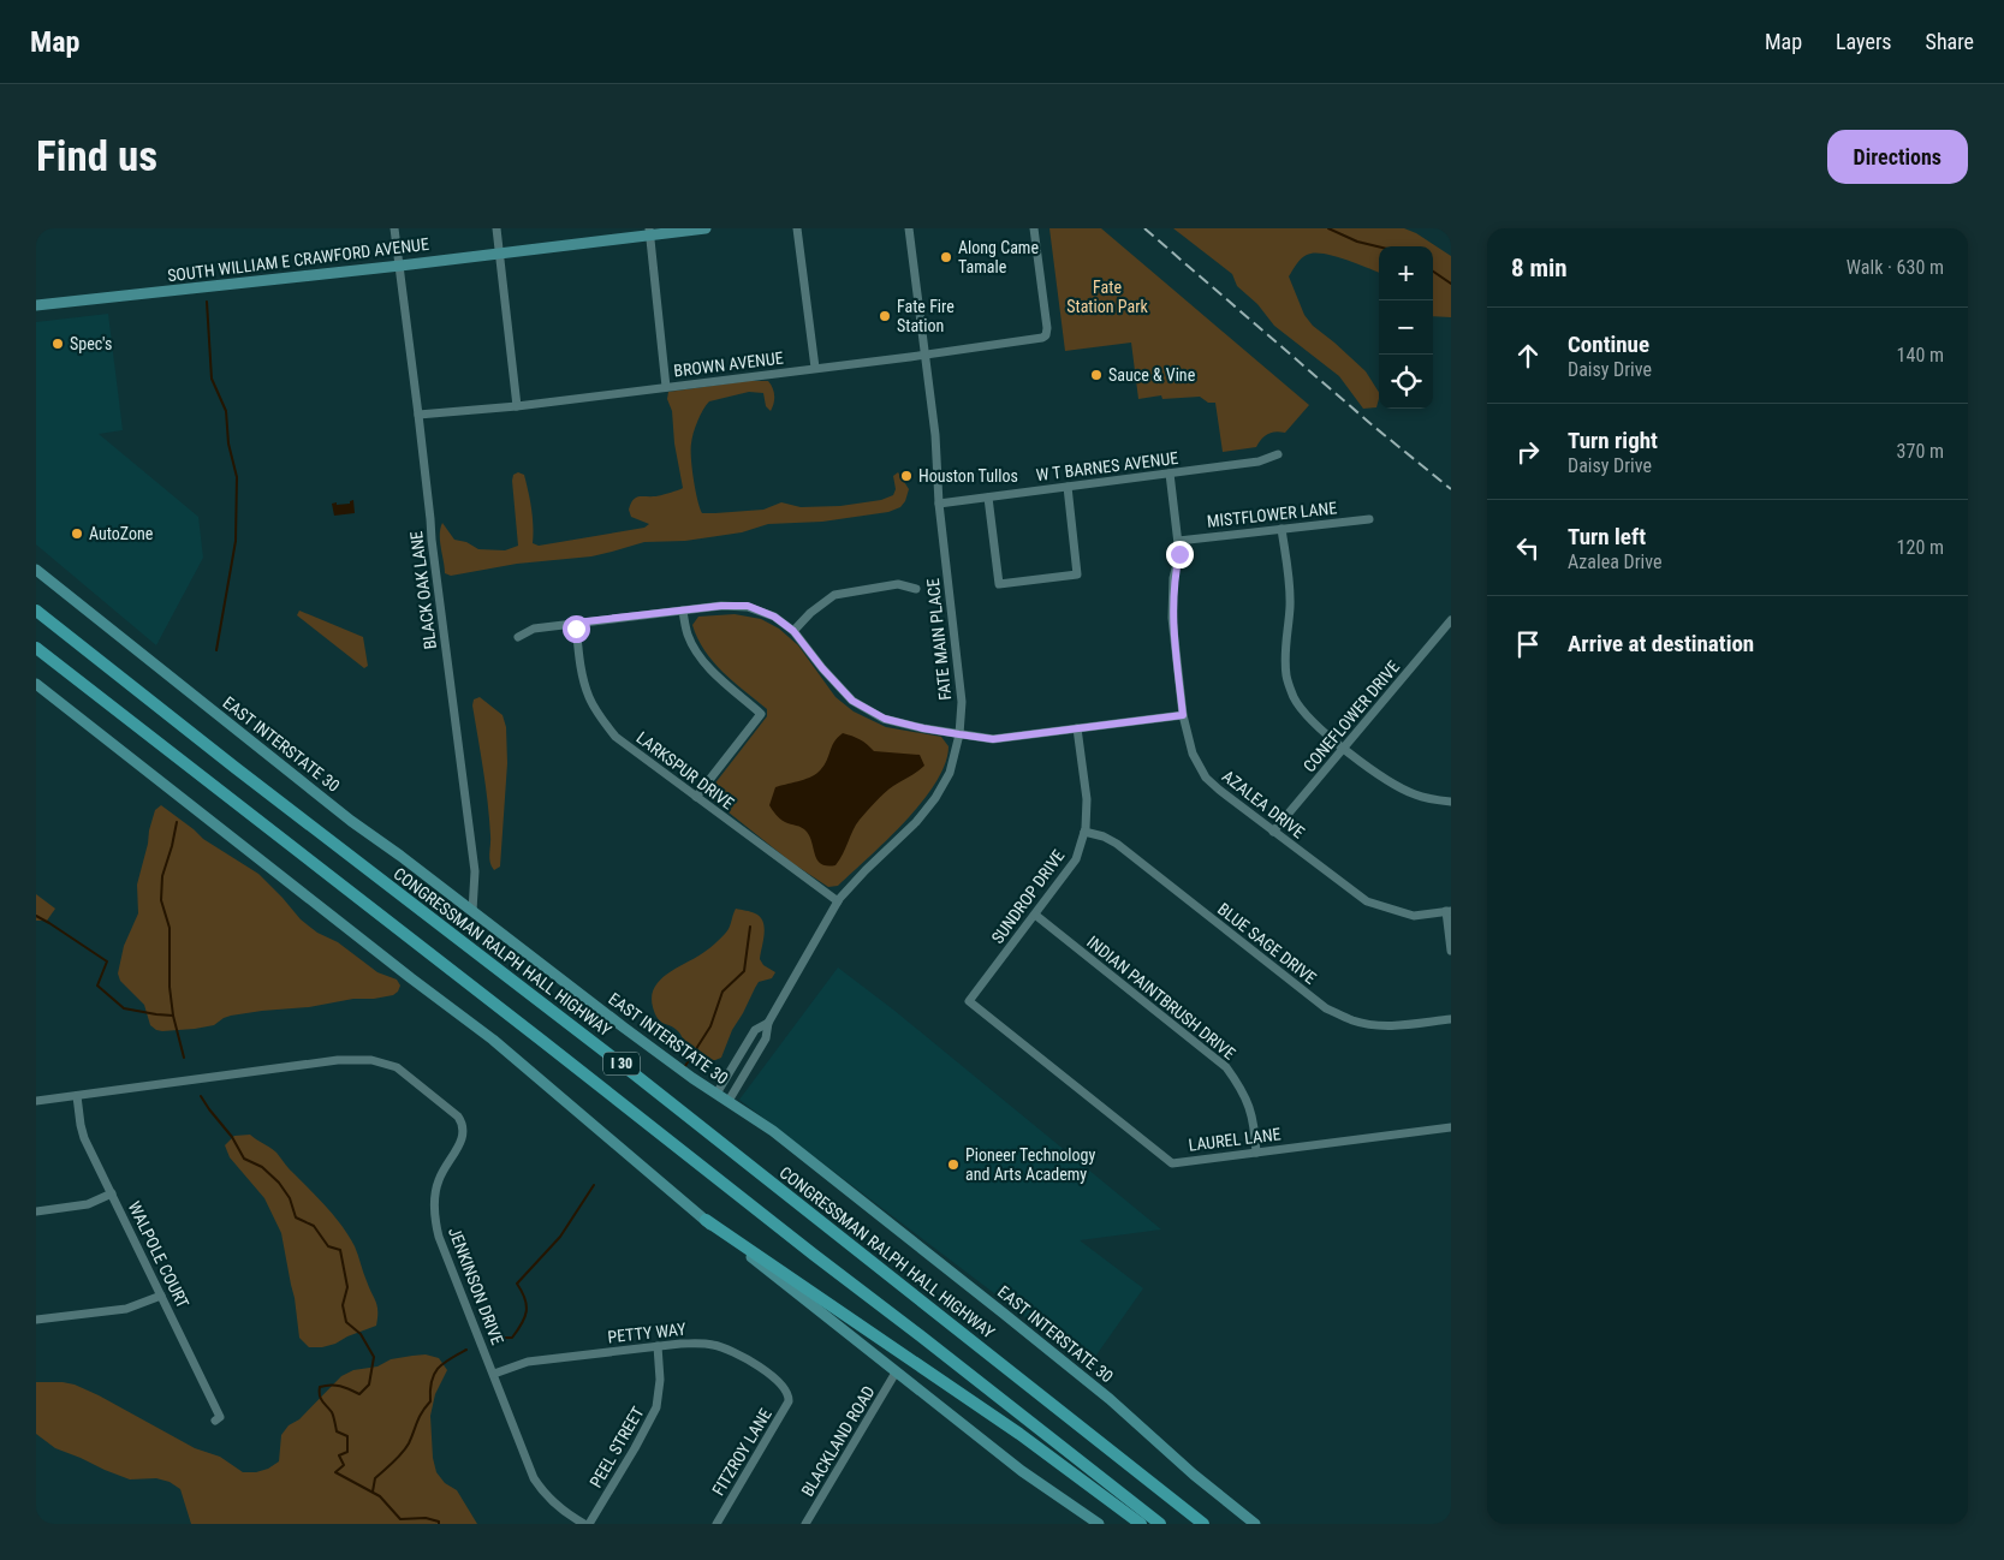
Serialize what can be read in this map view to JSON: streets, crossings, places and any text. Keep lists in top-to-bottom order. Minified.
{"streets":{"highway":["CONGRESSMAN RALPH HALL HIGHWAY","I 30"],"main road":["SOUTH WILLIAM E CRAWFORD AVENUE","EAST INTERSTATE 30"],"street":["BROWN AVENUE","W T BARNES AVENUE","MISTFLOWER LANE","BLACK OAK LANE","FATE MAIN PLACE","CONEFLOWER DRIVE","LARKSPUR DRIVE","AZALEA DRIVE","SUNDROP DRIVE","BLUE SAGE DRIVE","INDIAN PAINTBRUSH DRIVE","LAUREL LANE","WALPOLE COURT","JENKINSON DRIVE","PETTY WAY","BLACKLAND ROAD","PEEL STREET","FITZROY LANE"]},"crossings":[["SOUTH WILLIAM E CRAWFORD AVENUE","BLACK OAK LANE"],["BROWN AVENUE","BLACK OAK LANE"],["BROWN AVENUE","FATE MAIN PLACE"],["W T BARNES AVENUE","FATE MAIN PLACE"],["W T BARNES AVENUE","AZALEA DRIVE"],["MISTFLOWER LANE","AZALEA DRIVE"],["BLACK OAK LANE","EAST INTERSTATE 30"],["FATE MAIN PLACE","EAST INTERSTATE 30"],["FATE MAIN PLACE","LARKSPUR DRIVE"],["CONEFLOWER DRIVE","AZALEA DRIVE"],["SUNDROP DRIVE","BLUE SAGE DRIVE"],["SUNDROP DRIVE","INDIAN PAINTBRUSH DRIVE"],["SUNDROP DRIVE","LAUREL LANE"],["INDIAN PAINTBRUSH DRIVE","LAUREL LANE"],["WALPOLE COURT","JENKINSON DRIVE"],["JENKINSON DRIVE","PETTY WAY"],["JENKINSON DRIVE","PEEL STREET"],["PETTY WAY","PEEL STREET"],["PETTY WAY","FITZROY LANE"]],"parks":["Fate Station Park"],"places":["Along Came Tamale","Fate Fire Station","Spec's","Sauce & Vine","Houston Tullos","AutoZone","Pioneer Technology and Arts Academy"],"page":{"header":"Map","nav":["Map","Layers","Share"],"buttons":"Directions","title":"Find us","heading":["8 min","Walk · 630 m"],"map_buttons":["+","−"],"list":[["Continue","Daisy Drive","140 m"],["Turn right","Daisy Drive","370 m"],["Turn left","Azalea Drive","120 m"],"Arrive at destination"]}}
